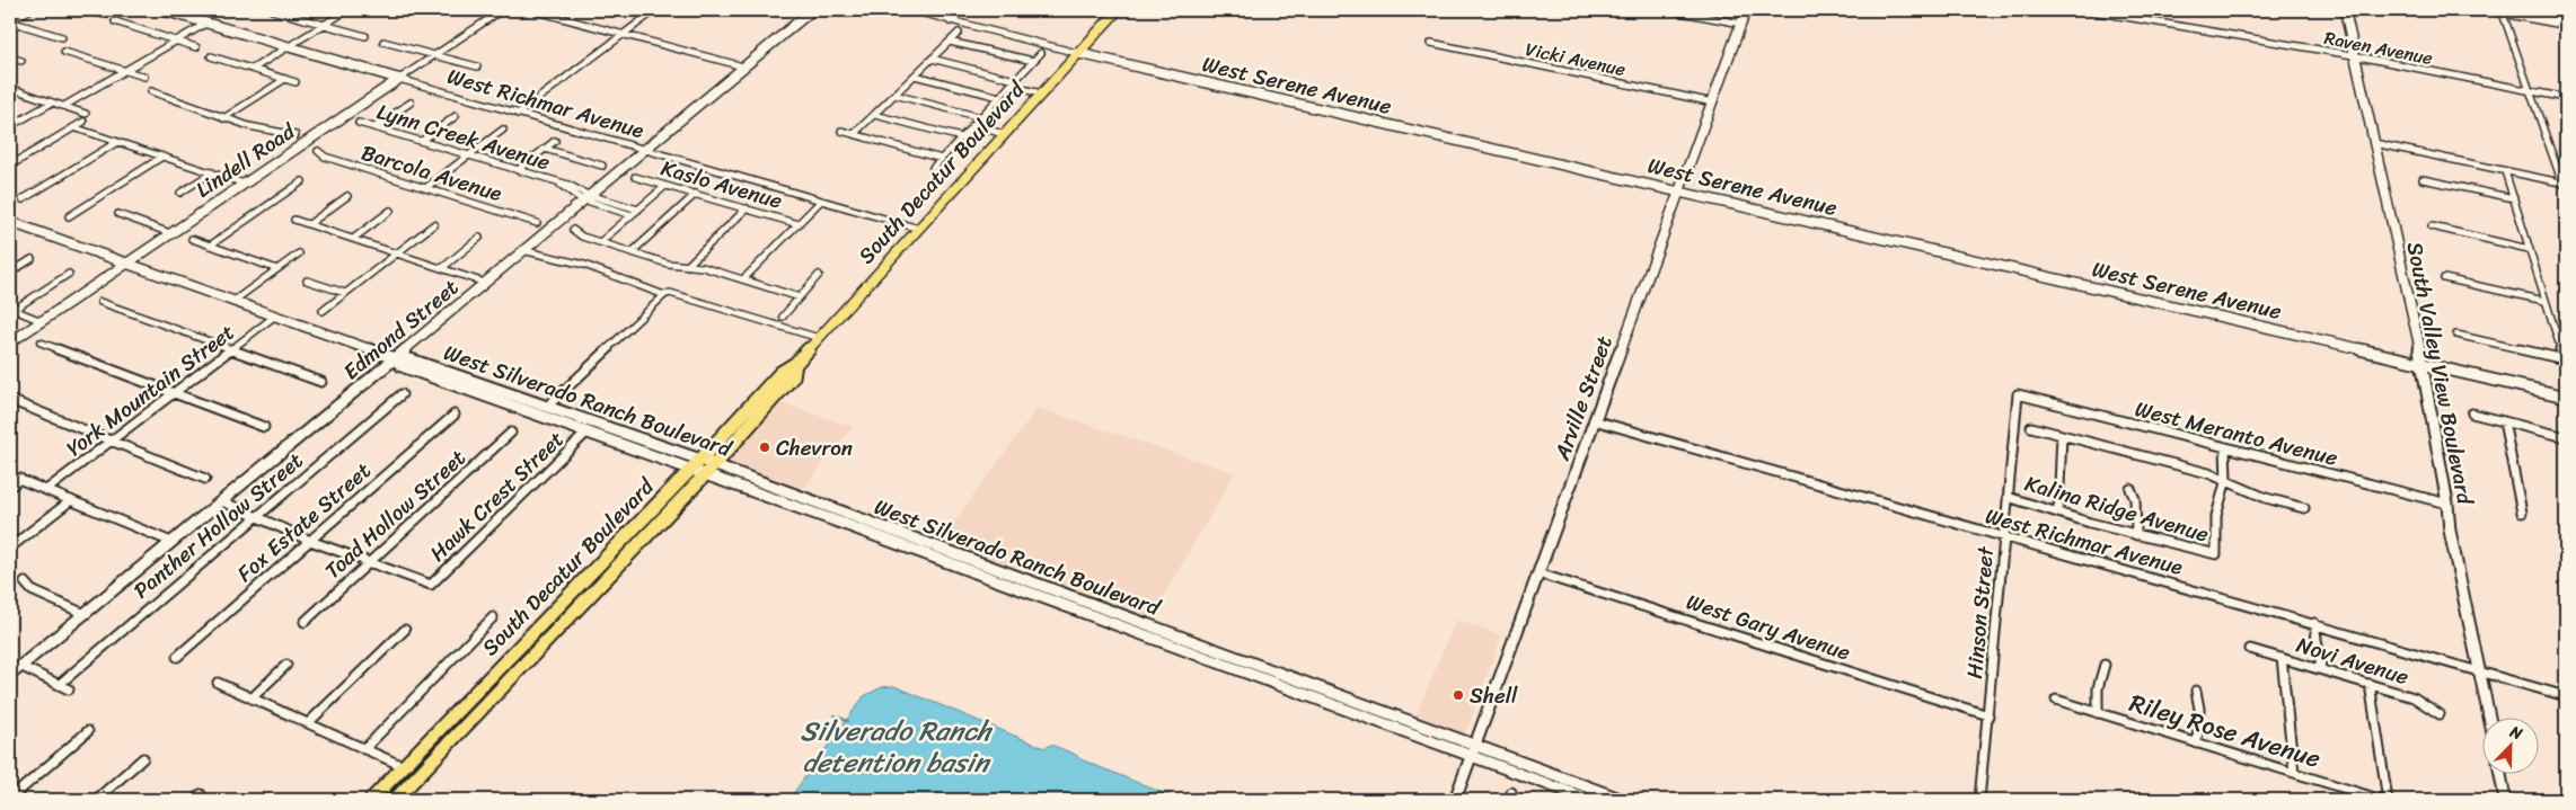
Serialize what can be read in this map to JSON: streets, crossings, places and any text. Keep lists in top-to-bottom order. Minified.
{"streets":{"main road":["South Decatur Boulevard","South Valley View Boulevard"],"street":["Raven Avenue","Vicki Avenue","West Serene Avenue","West Richmar Avenue","Lynn Creek Avenue","Lindell Road","Barcola Avenue","Kaslo Avenue","Edmond Street","York Mountain Street","Arville Street","West Silverado Ranch Boulevard","West Meranto Avenue","Hawk Crest Street","Kalina Ridge Avenue","Toad Hollow Street","Fox Estate Street","Panther Hollow Street","Hinson Street","West Gary Avenue","Novi Avenue","Riley Rose Avenue"]},"crossings":[["Raven Avenue","South Valley View Boulevard"],["Vicki Avenue","Arville Street"],["West Serene Avenue","South Decatur Boulevard"],["West Serene Avenue","South Valley View Boulevard"],["West Serene Avenue","Arville Street"],["West Richmar Avenue","Lindell Road"],["West Richmar Avenue","South Decatur Boulevard"],["West Richmar Avenue","Edmond Street"],["West Richmar Avenue","South Valley View Boulevard"],["West Richmar Avenue","Arville Street"],["West Richmar Avenue","Hinson Street"],["Lynn Creek Avenue","Edmond Street"],["Lindell Road","West Silverado Ranch Boulevard"],["South Decatur Boulevard","West Silverado Ranch Boulevard"],["Edmond Street","West Silverado Ranch Boulevard"],["South Valley View Boulevard","West Meranto Avenue"],["York Mountain Street","West Silverado Ranch Boulevard"],["Arville Street","West Silverado Ranch Boulevard"],["Arville Street","West Gary Avenue"],["West Silverado Ranch Boulevard","Hawk Crest Street"],["West Meranto Avenue","Hinson Street"],["Hawk Crest Street","Toad Hollow Street"],["Kalina Ridge Avenue","Hinson Street"],["Hinson Street","West Gary Avenue"]],"water":["Silverado Ranch detention basin"],"places":["Chevron","Shell"],"north":"top right"}
